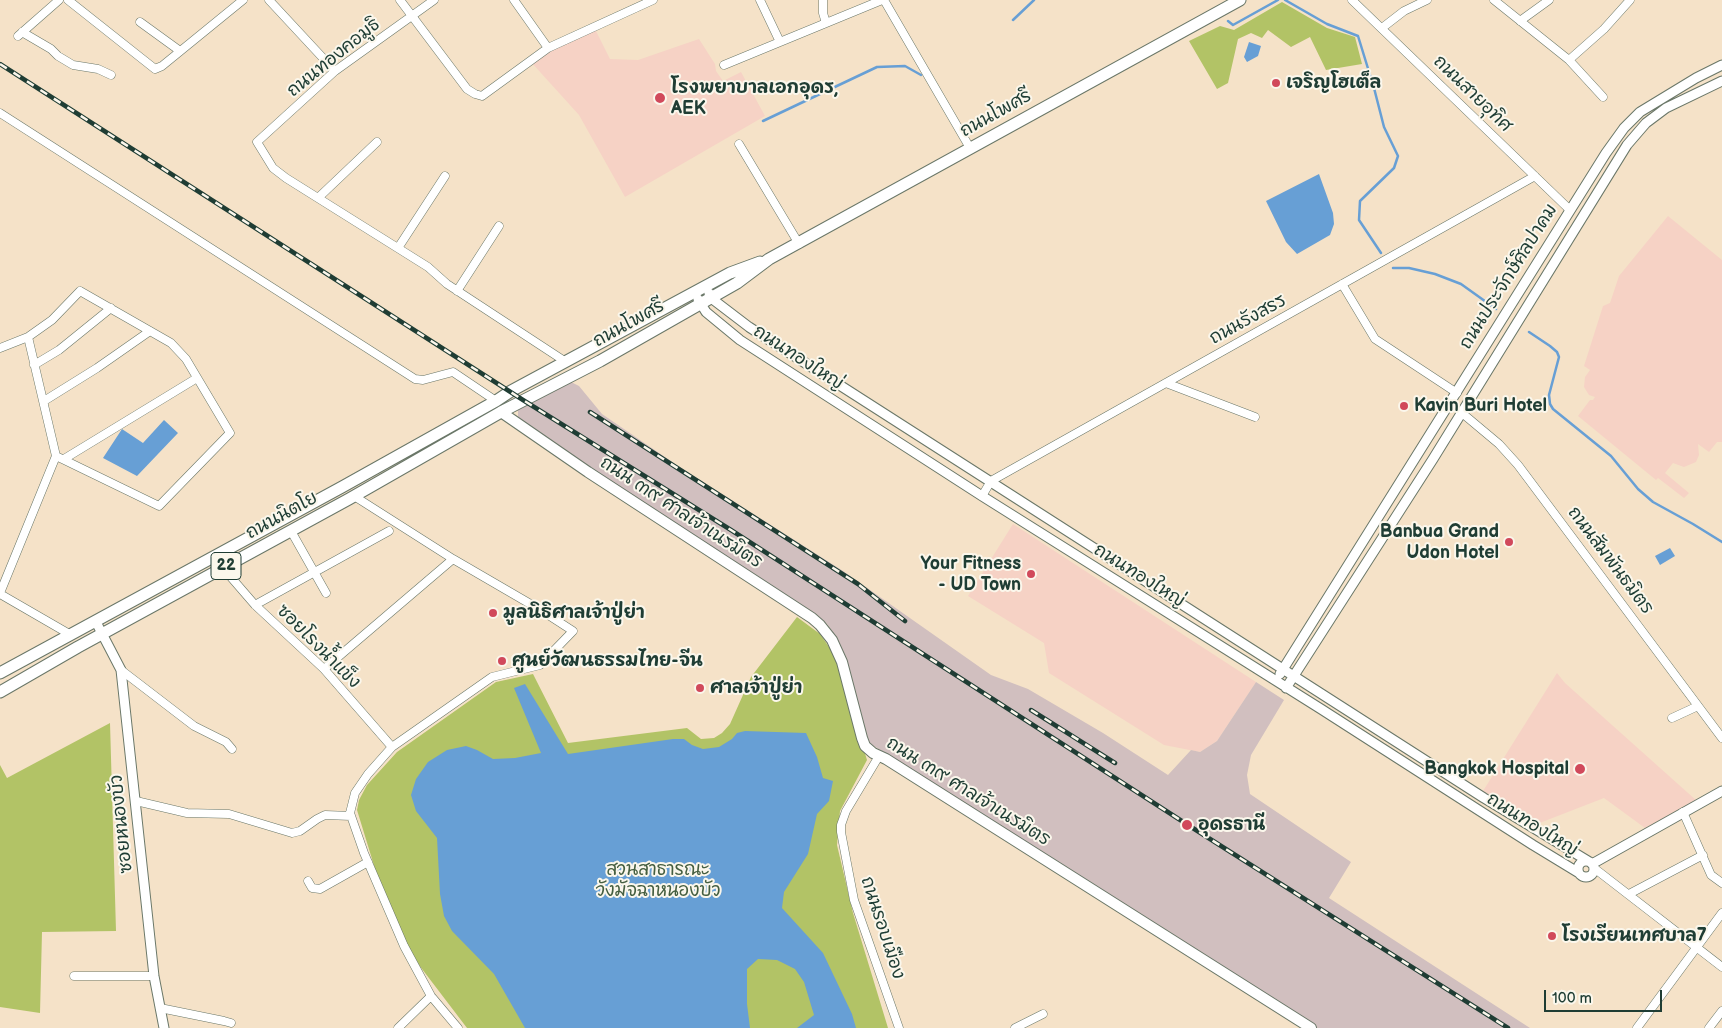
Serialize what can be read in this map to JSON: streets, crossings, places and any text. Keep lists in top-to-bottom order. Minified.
{"streets":{"main road":["ถนนโพศรี","ถนน ๓๙ ศาลเจ้าเนรมิตร","ถนนนิตโย","22"],"street":["ถนนทองคอมูธิ","ถนนสายอุทิศ","ถนนประจักษ์ศิลปาคม","ถนนรังสรร","ถนนทองใหญ่","ถนนสัมพันธมิตร","ซอยโรงน้ำแข็ง","ซอยหนองบัว","ถนนรอบเมือง"]},"crossings":[["ถนนสายอุทิศ","ถนนประจักษ์ศิลปาคม"],["ถนนสายอุทิศ","ถนนรังสรร"],["ถนนโพศรี","ถนนทองใหญ่"],["ถนนโพศรี","ถนน ๓๙ ศาลเจ้าเนรมิตร"],["ถนนโพศรี","ถนนนิตโย"],["ถนนประจักษ์ศิลปาคม","ถนนทองใหญ่"],["ถนนประจักษ์ศิลปาคม","ถนนสัมพันธมิตร"],["ถนนรังสรร","ถนนทองใหญ่"],["ถนน ๓๙ ศาลเจ้าเนรมิตร","ถนนนิตโย"],["ถนน ๓๙ ศาลเจ้าเนรมิตร","ถนนรอบเมือง"],["ถนนนิตโย","ซอยโรงน้ำแข็ง"],["ถนนนิตโย","ซอยหนองบัว"]],"parks":["สวนสาธารณะ วังมัจฉาหนองบัว"],"places":["เจริญโฮเต็ล","โรงพยาบาลเอกอุดร, AEK","Kavin Buri Hotel","Banbua Grand Udon Hotel","Your Fitness - UD Town","มูลนิธิศาลเจ้าปู่ย่า","ศูนย์วัฒนธรรมไทย-จีน","ศาลเจ้าปู่ย่า","Bangkok Hospital","อุดรธานี","โรงเรียนเทศบาล7"],"scale_bar":"100 m"}
